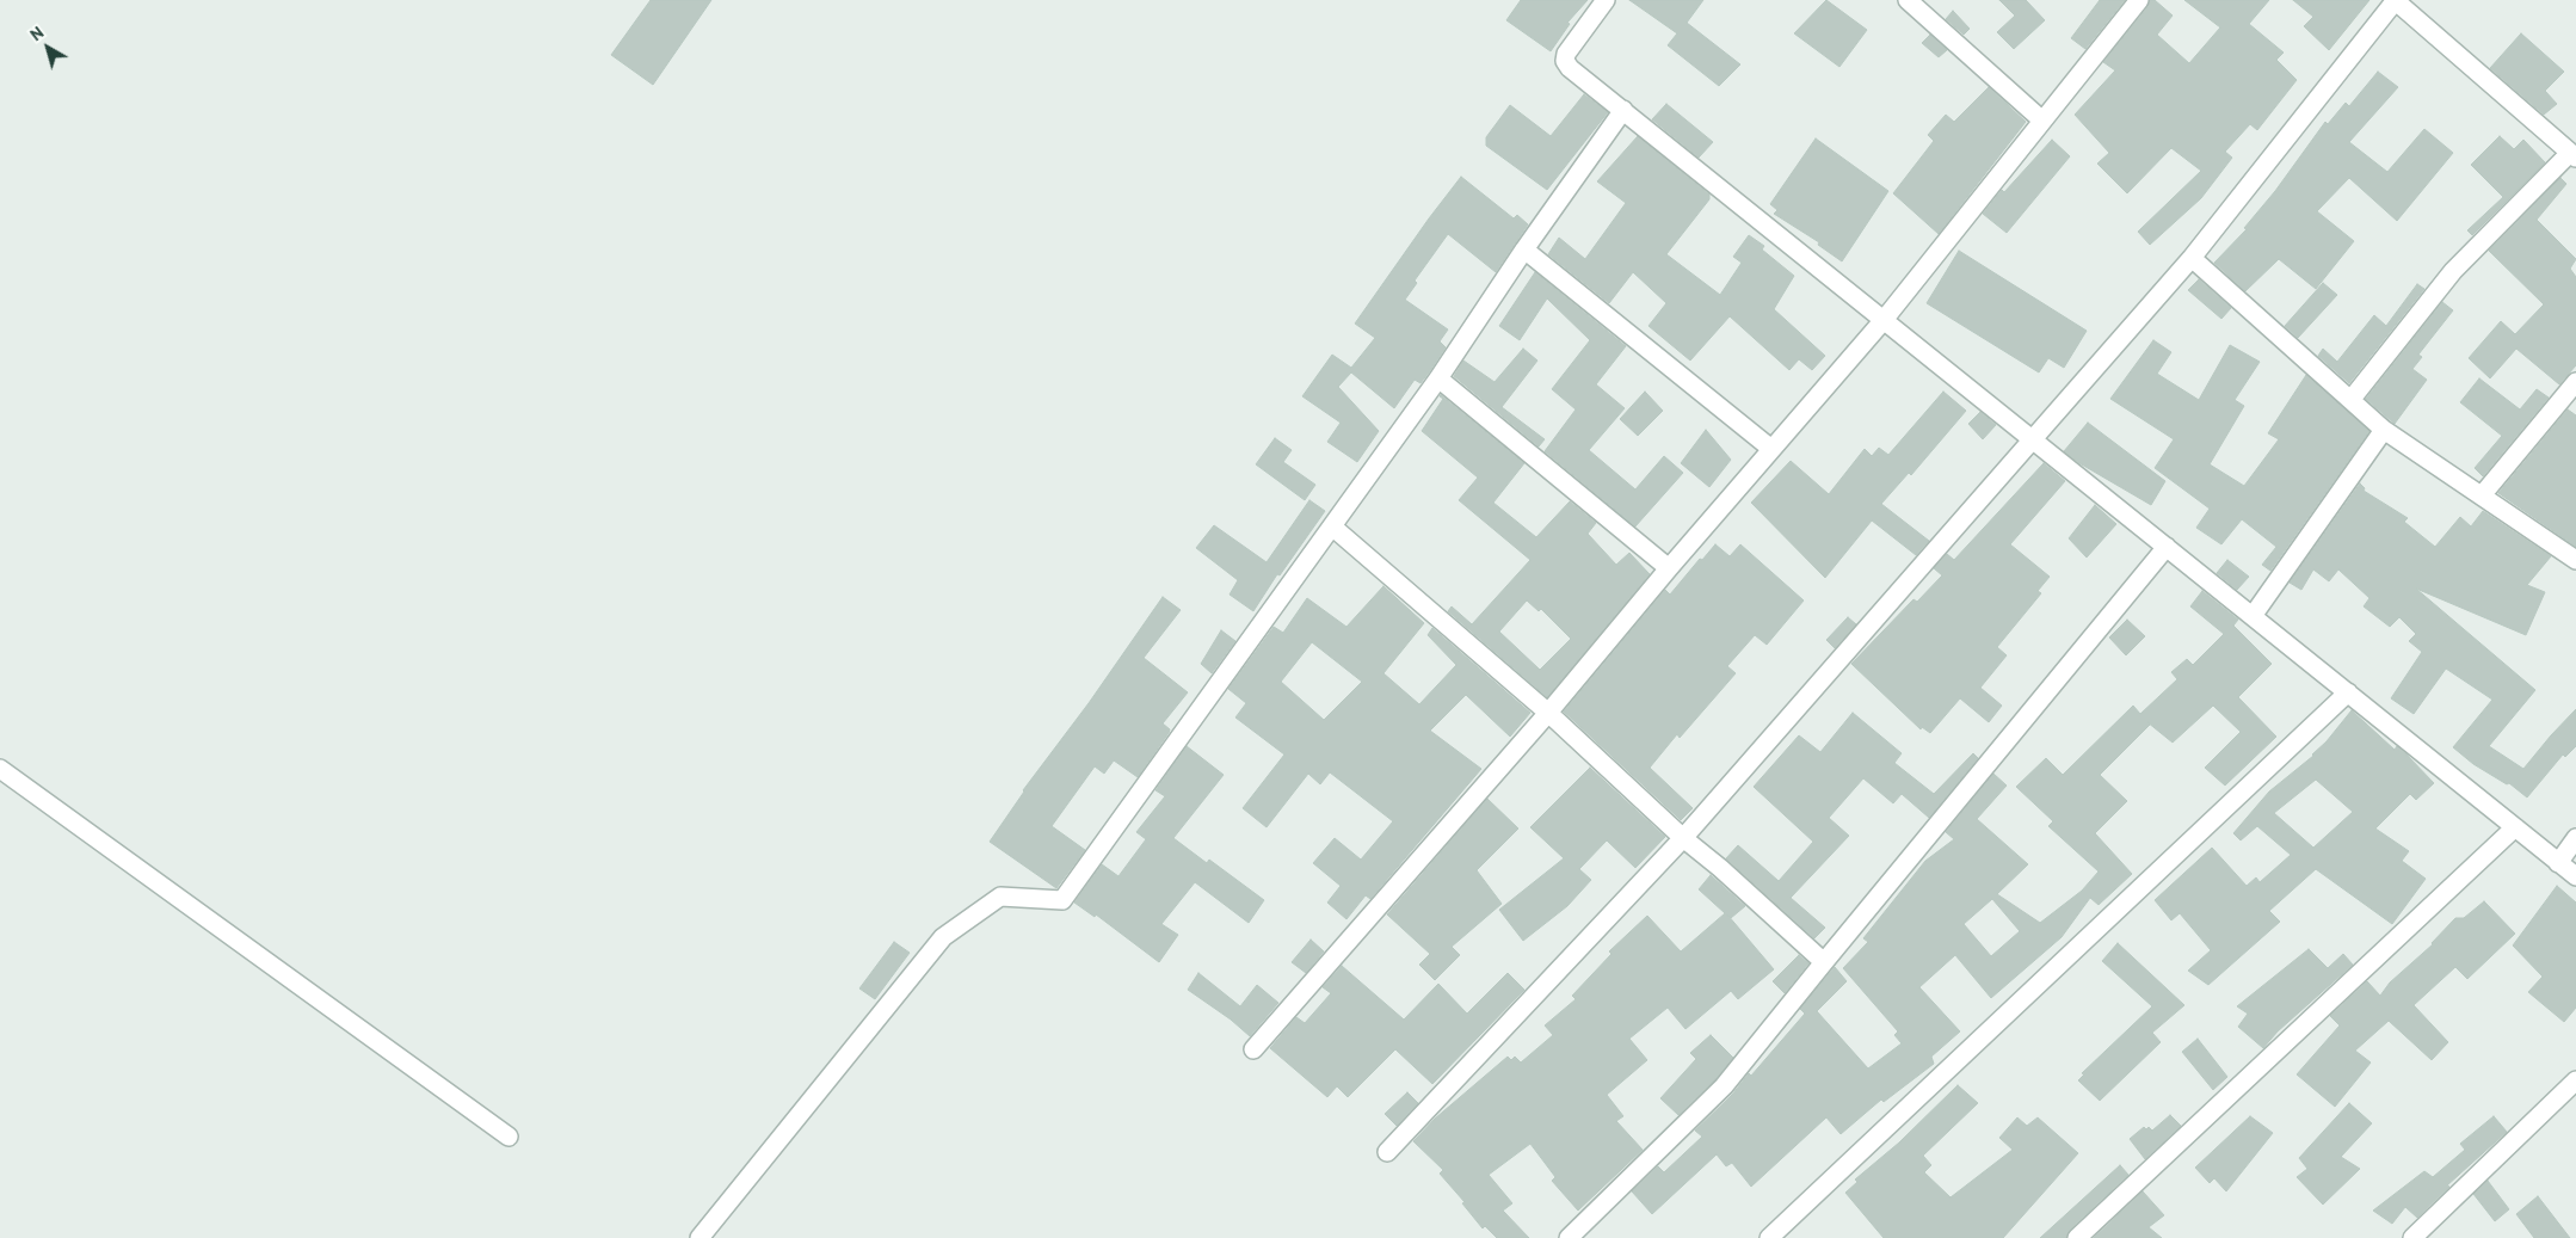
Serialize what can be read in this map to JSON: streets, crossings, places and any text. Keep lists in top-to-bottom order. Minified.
{"north":"top left"}
